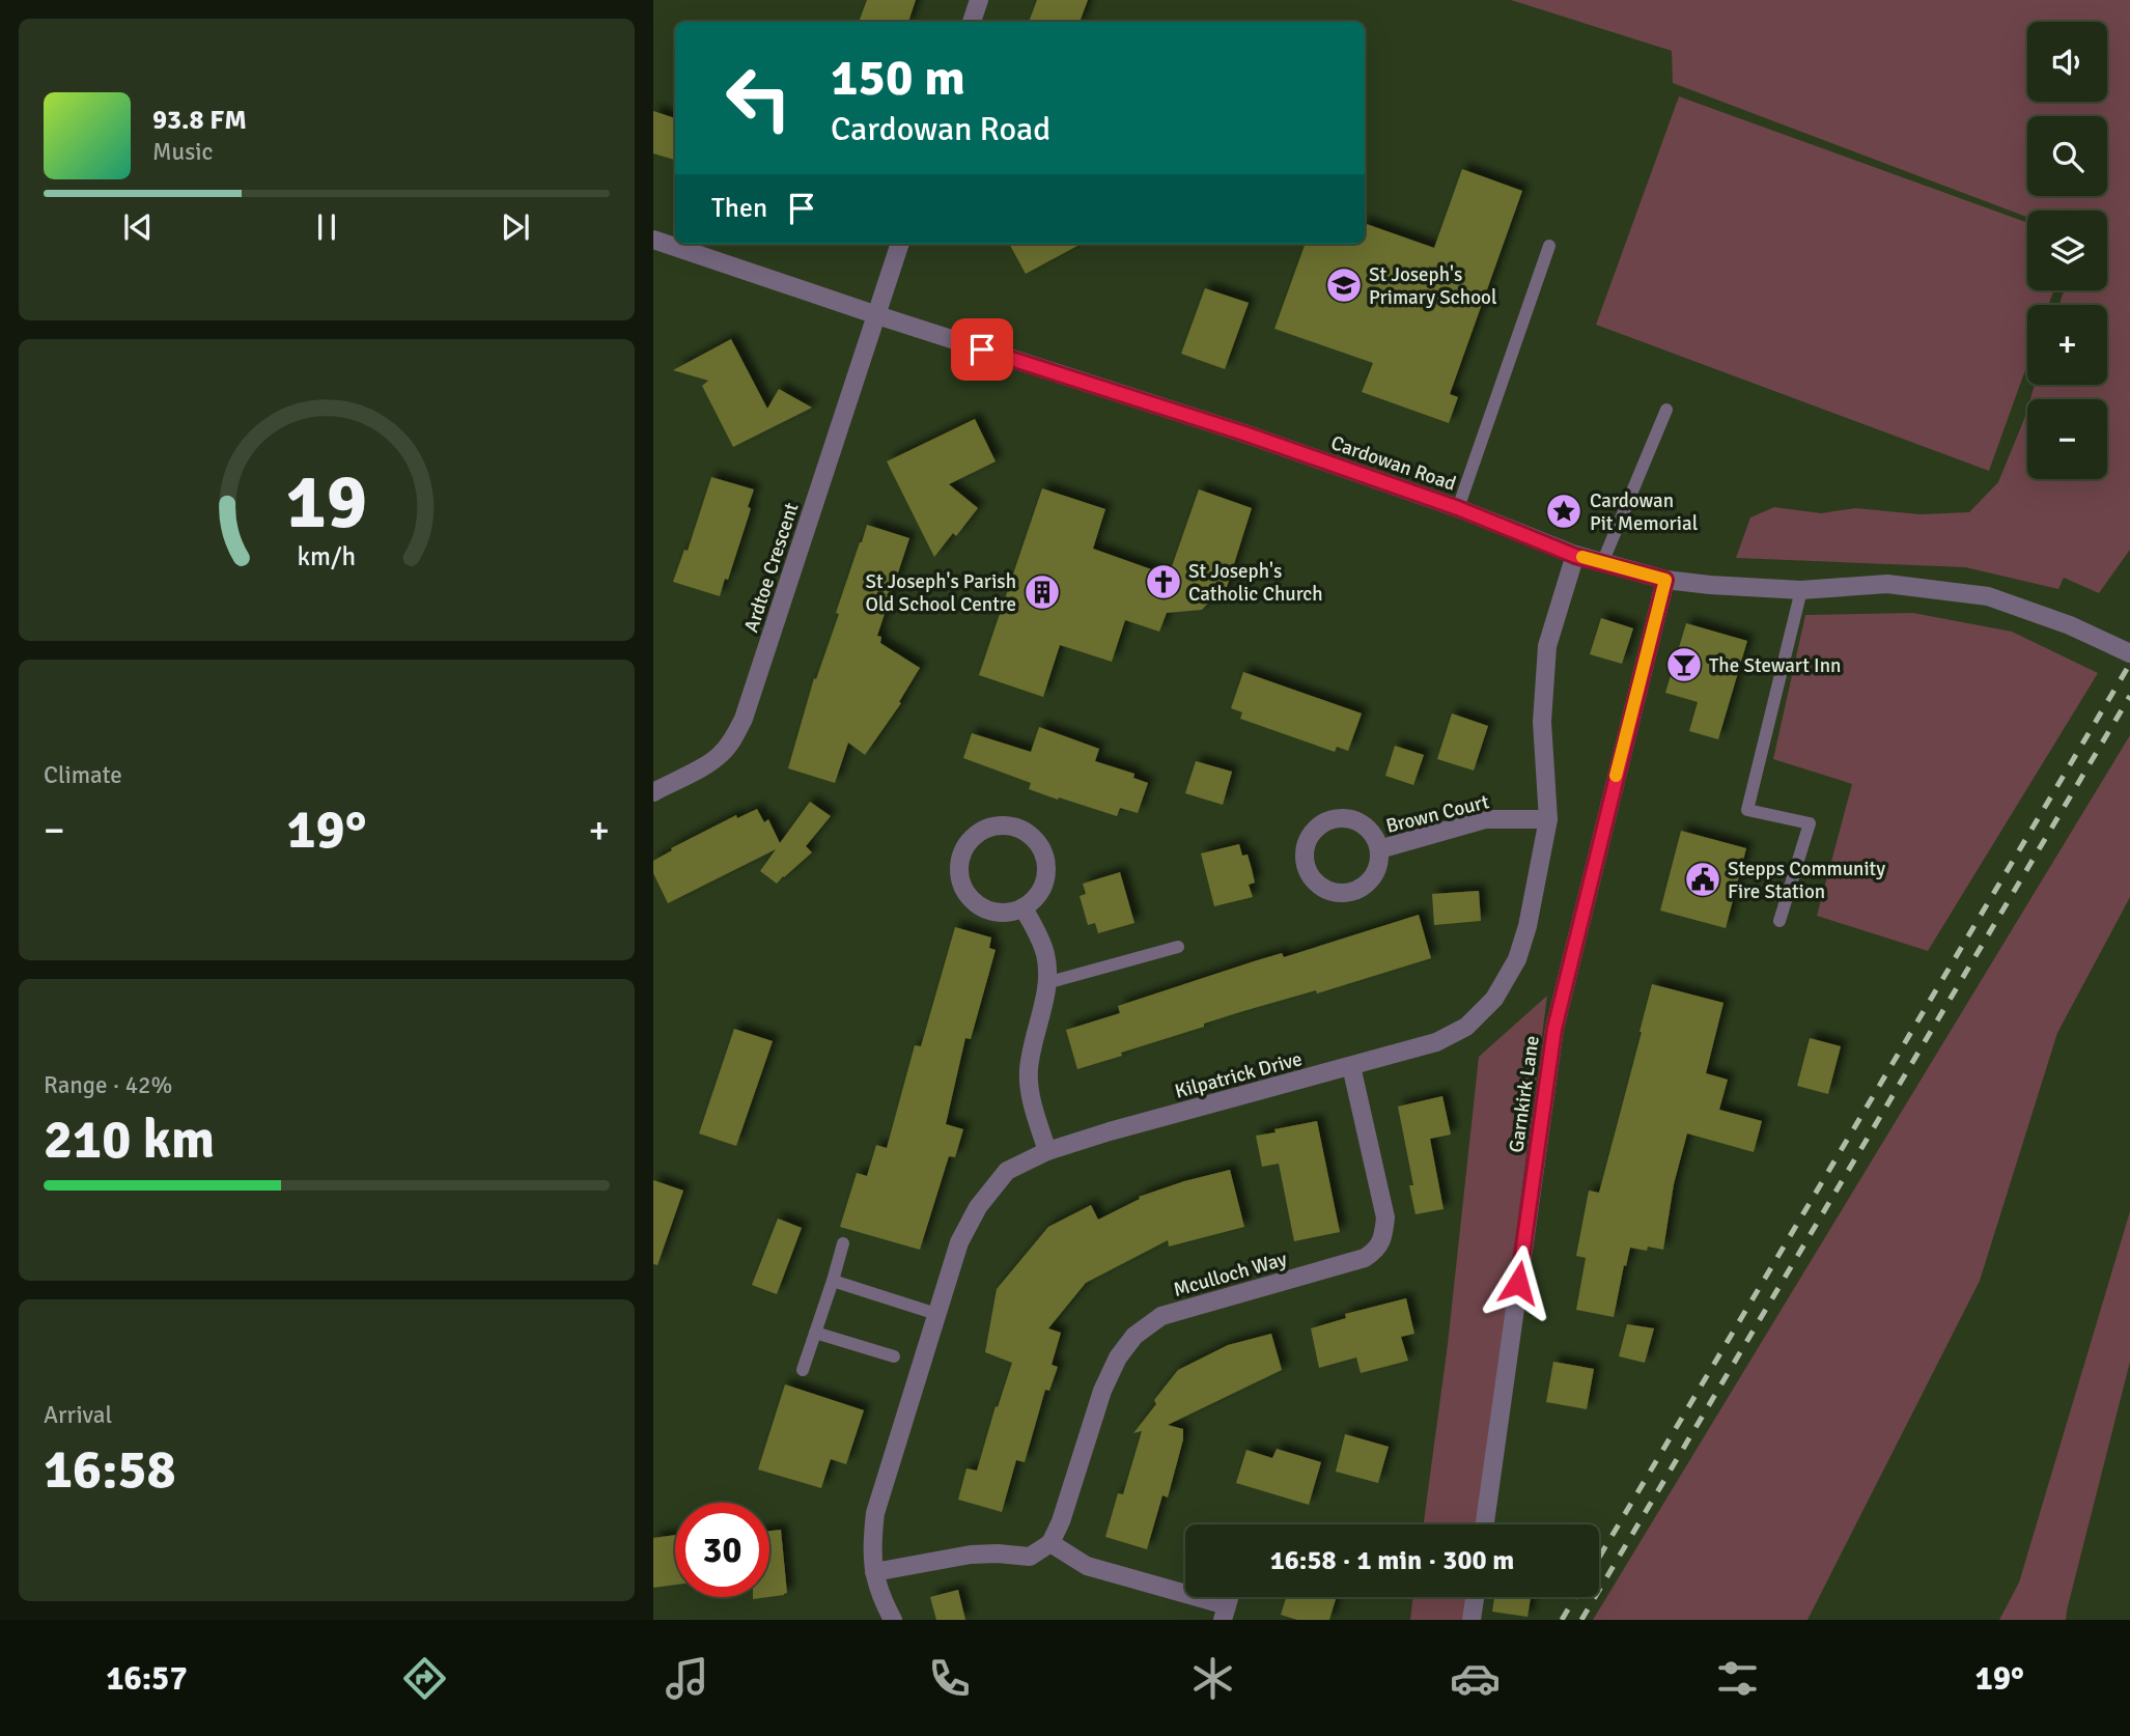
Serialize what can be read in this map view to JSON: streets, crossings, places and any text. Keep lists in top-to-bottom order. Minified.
{"streets":{"street":["Cardowan Road","Ardtoe Crescent","Brown Court","Kilpatrick Drive","Garnkirk Lane","Mculloch Way"]},"crossings":[["Cardowan Road","Ardtoe Crescent"],["Cardowan Road","Kilpatrick Drive"],["Cardowan Road","Garnkirk Lane"],["Brown Court","Kilpatrick Drive"],["Kilpatrick Drive","Mculloch Way"]],"places":{"school or university":["St Joseph's Primary School"],"place":["Cardowan Pit Memorial"],"church":["St Joseph's Catholic Church"],"building":["St Joseph's Parish Old School Centre"],"bar":["The Stewart Inn"],"public building":["Stepps Community Fire Station"]},"page":{"map_buttons":["+","−"],"turn":["150 m","Cardowan Road"],"song":["93.8 FM","Music"],"then":"Then","tile":["Climate",["Range · 42%","210 km"],["Arrival","16:58"]],"heat":["−","19°","+"],"limit":"30","trip":"16:58 · 1 min · 300 m","tabs":["16:57","19°"],"gauge":["19","km/h"]}}
